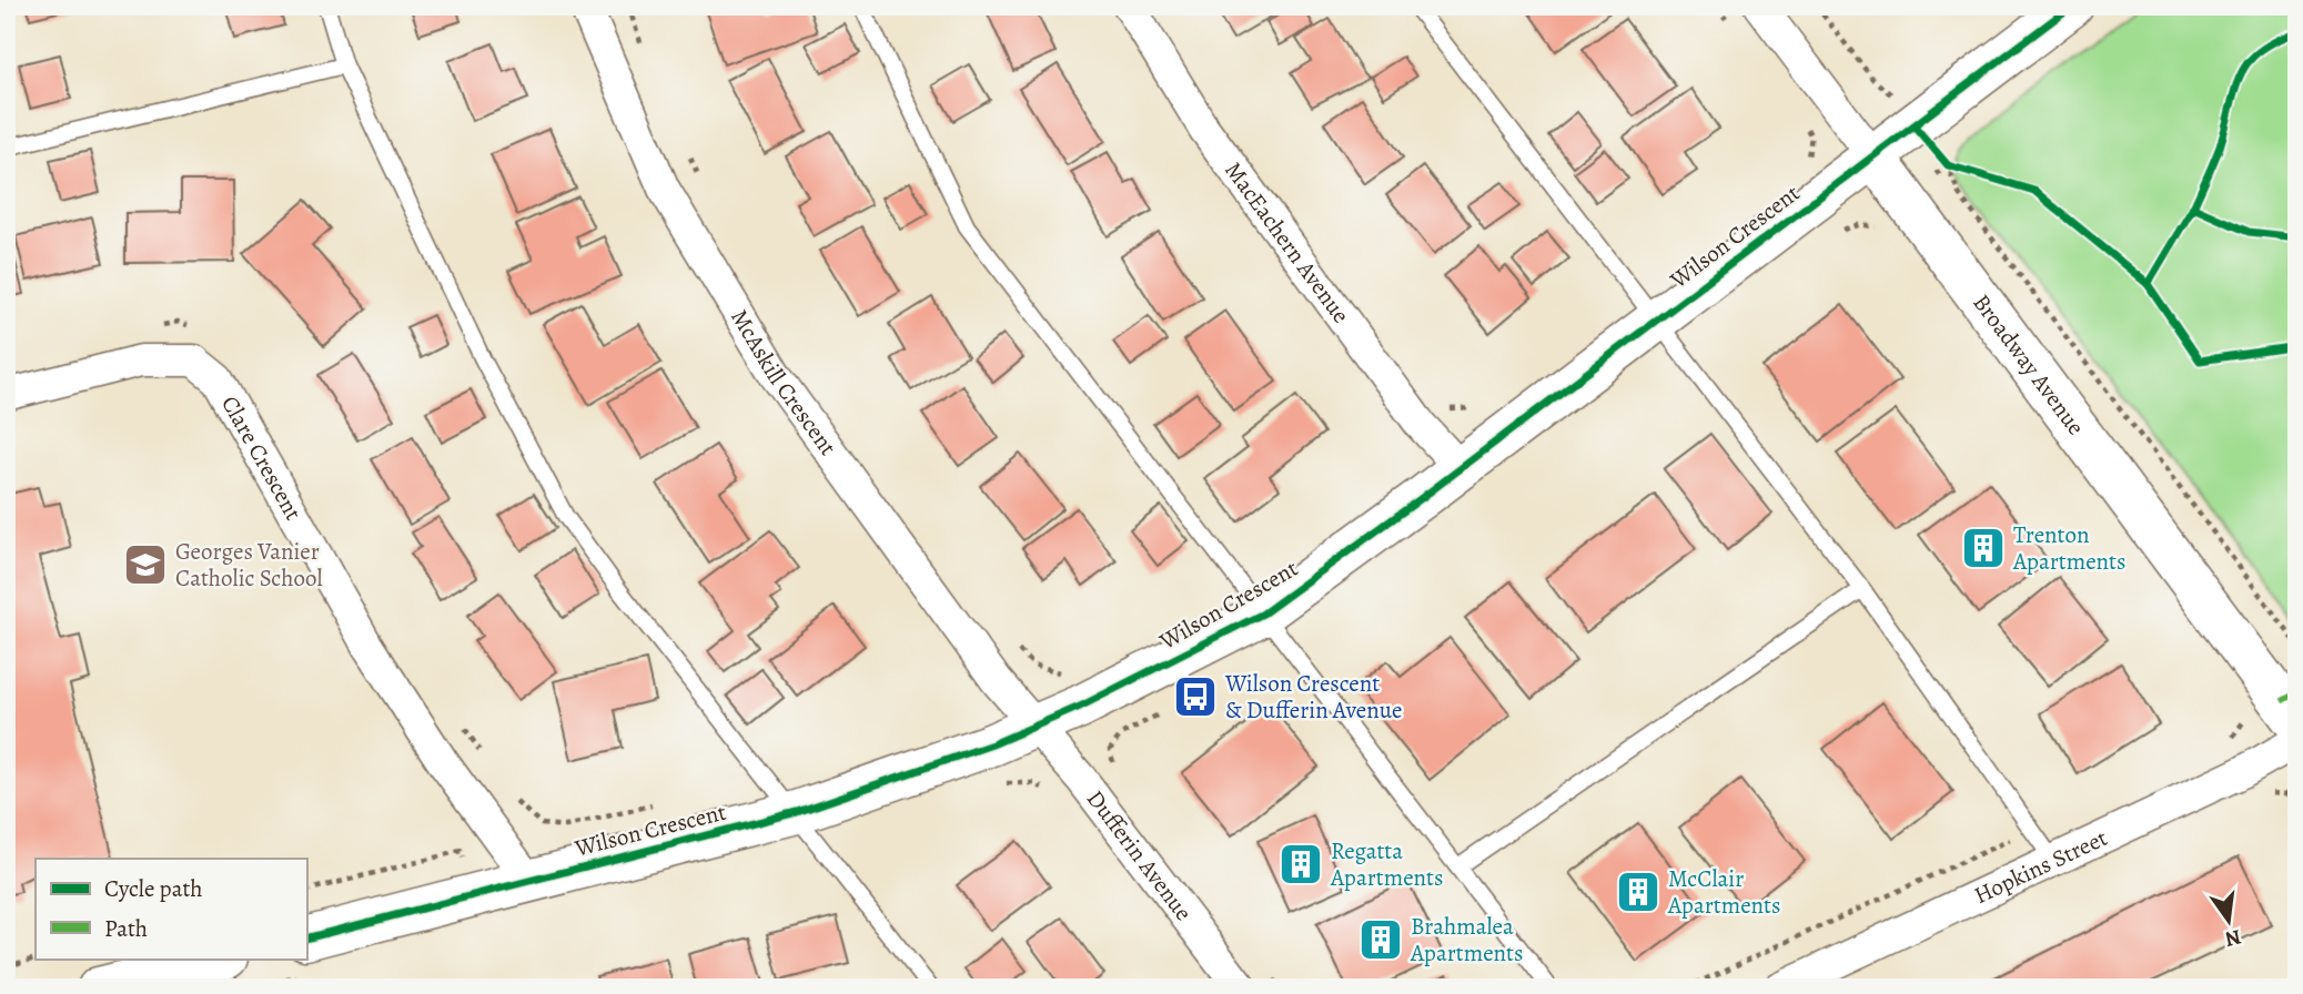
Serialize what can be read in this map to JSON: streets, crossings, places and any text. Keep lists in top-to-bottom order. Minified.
{"streets":{"street":["Wilson Crescent","MacEachern Avenue","Broadway Avenue","McAskill Crescent","Clare Crescent","Dufferin Avenue","Hopkins Street"]},"crossings":[["Wilson Crescent","MacEachern Avenue"],["Wilson Crescent","Broadway Avenue"],["Wilson Crescent","McAskill Crescent"],["Wilson Crescent","Clare Crescent"],["Wilson Crescent","Dufferin Avenue"],["McAskill Crescent","Dufferin Avenue"]],"places":{"building":["Trenton Apartments","Regatta Apartments","McClair Apartments","Brahmalea Apartments"],"school or university":["Georges Vanier Catholic School"],"bus stop":["Wilson Crescent & Dufferin Avenue"]},"legend":["Cycle path","Path"],"north":"bottom"}
